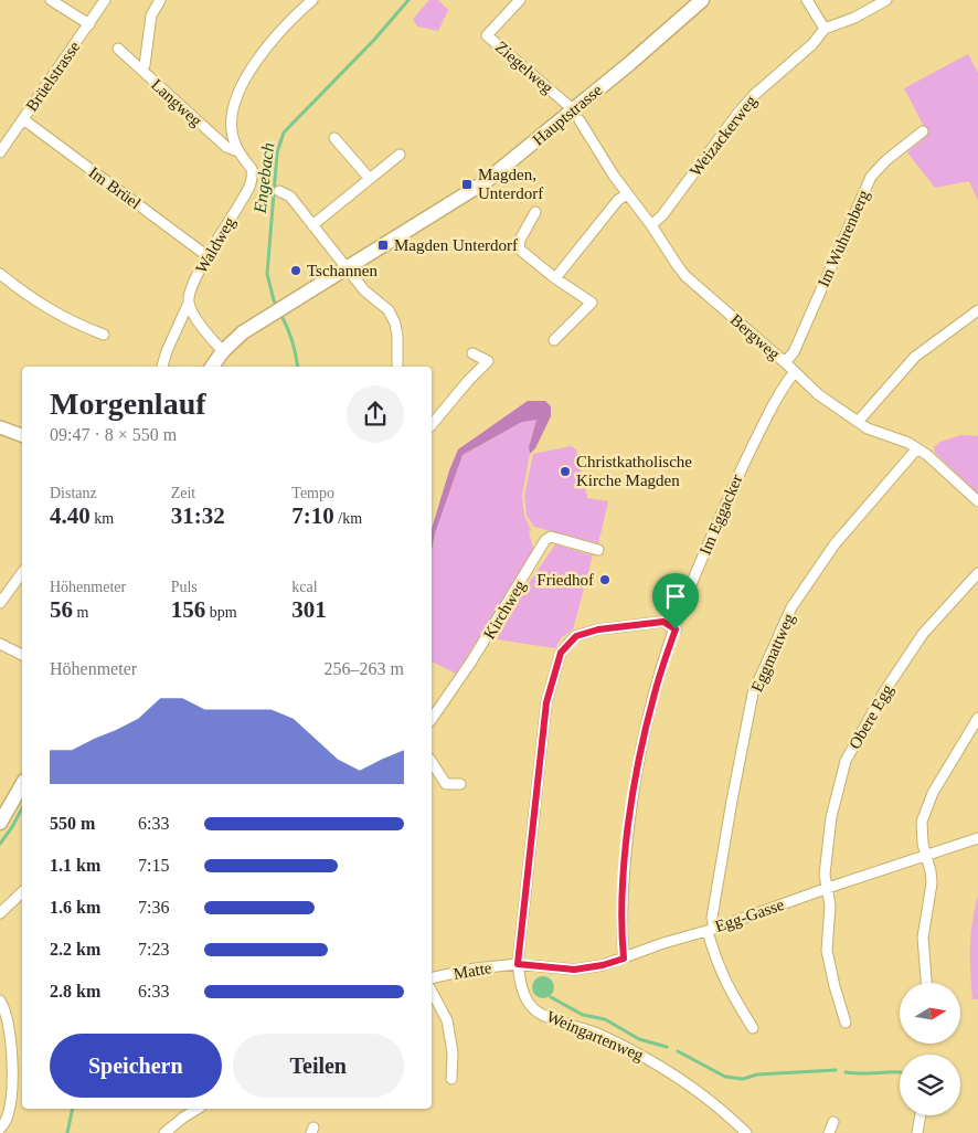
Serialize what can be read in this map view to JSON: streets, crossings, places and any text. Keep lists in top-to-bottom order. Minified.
{"streets":{"main road":["Hauptstrasse"],"street":["Ziegelweg","Brüelstrasse","Langweg","Weizackerweg","Im Brüel","Im Wuhrenberg","Waldweg","Bergweg","Im Eggacker","Kirchweg","Eggmattweg","Obere Egg","Egg-Gasse","Matte","Weingartenweg"]},"crossings":[["Ziegelweg","Hauptstrasse"],["Ziegelweg","Bergweg"],["Brüelstrasse","Im Brüel"],["Langweg","Waldweg"],["Hauptstrasse","Bergweg"],["Weizackerweg","Bergweg"],["Im Brüel","Waldweg"],["Im Wuhrenberg","Bergweg"],["Bergweg","Im Eggacker"],["Bergweg","Eggmattweg"],["Im Eggacker","Egg-Gasse"],["Im Eggacker","Weingartenweg"],["Eggmattweg","Egg-Gasse"],["Obere Egg","Egg-Gasse"],["Egg-Gasse","Matte"],["Egg-Gasse","Weingartenweg"],["Matte","Weingartenweg"]],"water":["Engebach"],"places":{"transit":["Magden, Unterdorf","Magden Unterdorf"],"other":["Tschannen","Christkatholische Kirche Magden","Friedhof"]},"north":"right","page":{"heading":["Morgenlauf","09:47 · 8 × 550 m"],"stats":[["Distanz","4.40 km"],["Zeit","31:32"],["Tempo","7:10 /km"],["Höhenmeter","56 m"],["Puls","156 bpm"],["kcal","301"]],"chart":["Höhenmeter","256–263 m"],"list":[{"name":"550 m","note":"6:33"},{"name":"1.1 km","note":"7:15"},{"name":"1.6 km","note":"7:36"},{"name":"2.2 km","note":"7:23"},{"name":"2.8 km","note":"6:33"}],"buttons":["Speichern","Teilen"]}}
